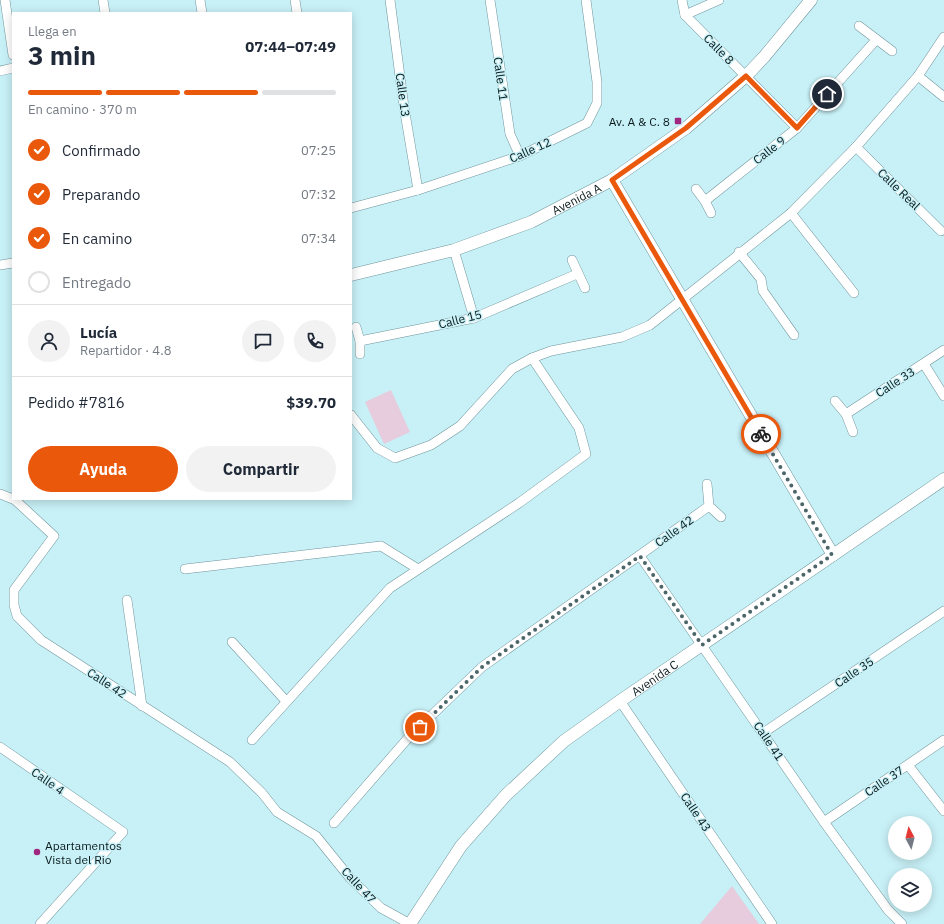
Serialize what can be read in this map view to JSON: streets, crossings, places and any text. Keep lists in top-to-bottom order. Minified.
{"streets":{"street":["Calle 8","Calle 11","Calle 13","Calle 12","Calle 9","Calle Real","Avenida A","Calle 15","Calle 33","Calle 42","Calle 35","Avenida C","Calle 41","Calle 4","Calle 37","Calle 43","Calle 47"]},"crossings":[["Calle 8","Calle 9"],["Calle 8","Avenida A"],["Calle 11","Calle 12"],["Calle 13","Calle 12"],["Calle 42","Calle 41"],["Calle 42","Calle 47"],["Calle 35","Calle 41"],["Avenida C","Calle 41"],["Avenida C","Calle 43"],["Avenida C","Calle 47"],["Calle 41","Calle 37"]],"places":{"transit":["Av. A & C. 8"],"other":["Apartamentos Vista del Rio"]},"north":"top","page":{"heading":["3 min","Llega en","07:44–07:49"],"panel":["Lucía","Repartidor · 4.8","Pedido #7816","$39.70"],"bar":"En camino · 370 m","list":[["Confirmado","07:25"],["Preparando","07:32"],["En camino","07:34"],"Entregado"],"buttons":["Ayuda","Compartir"]}}
